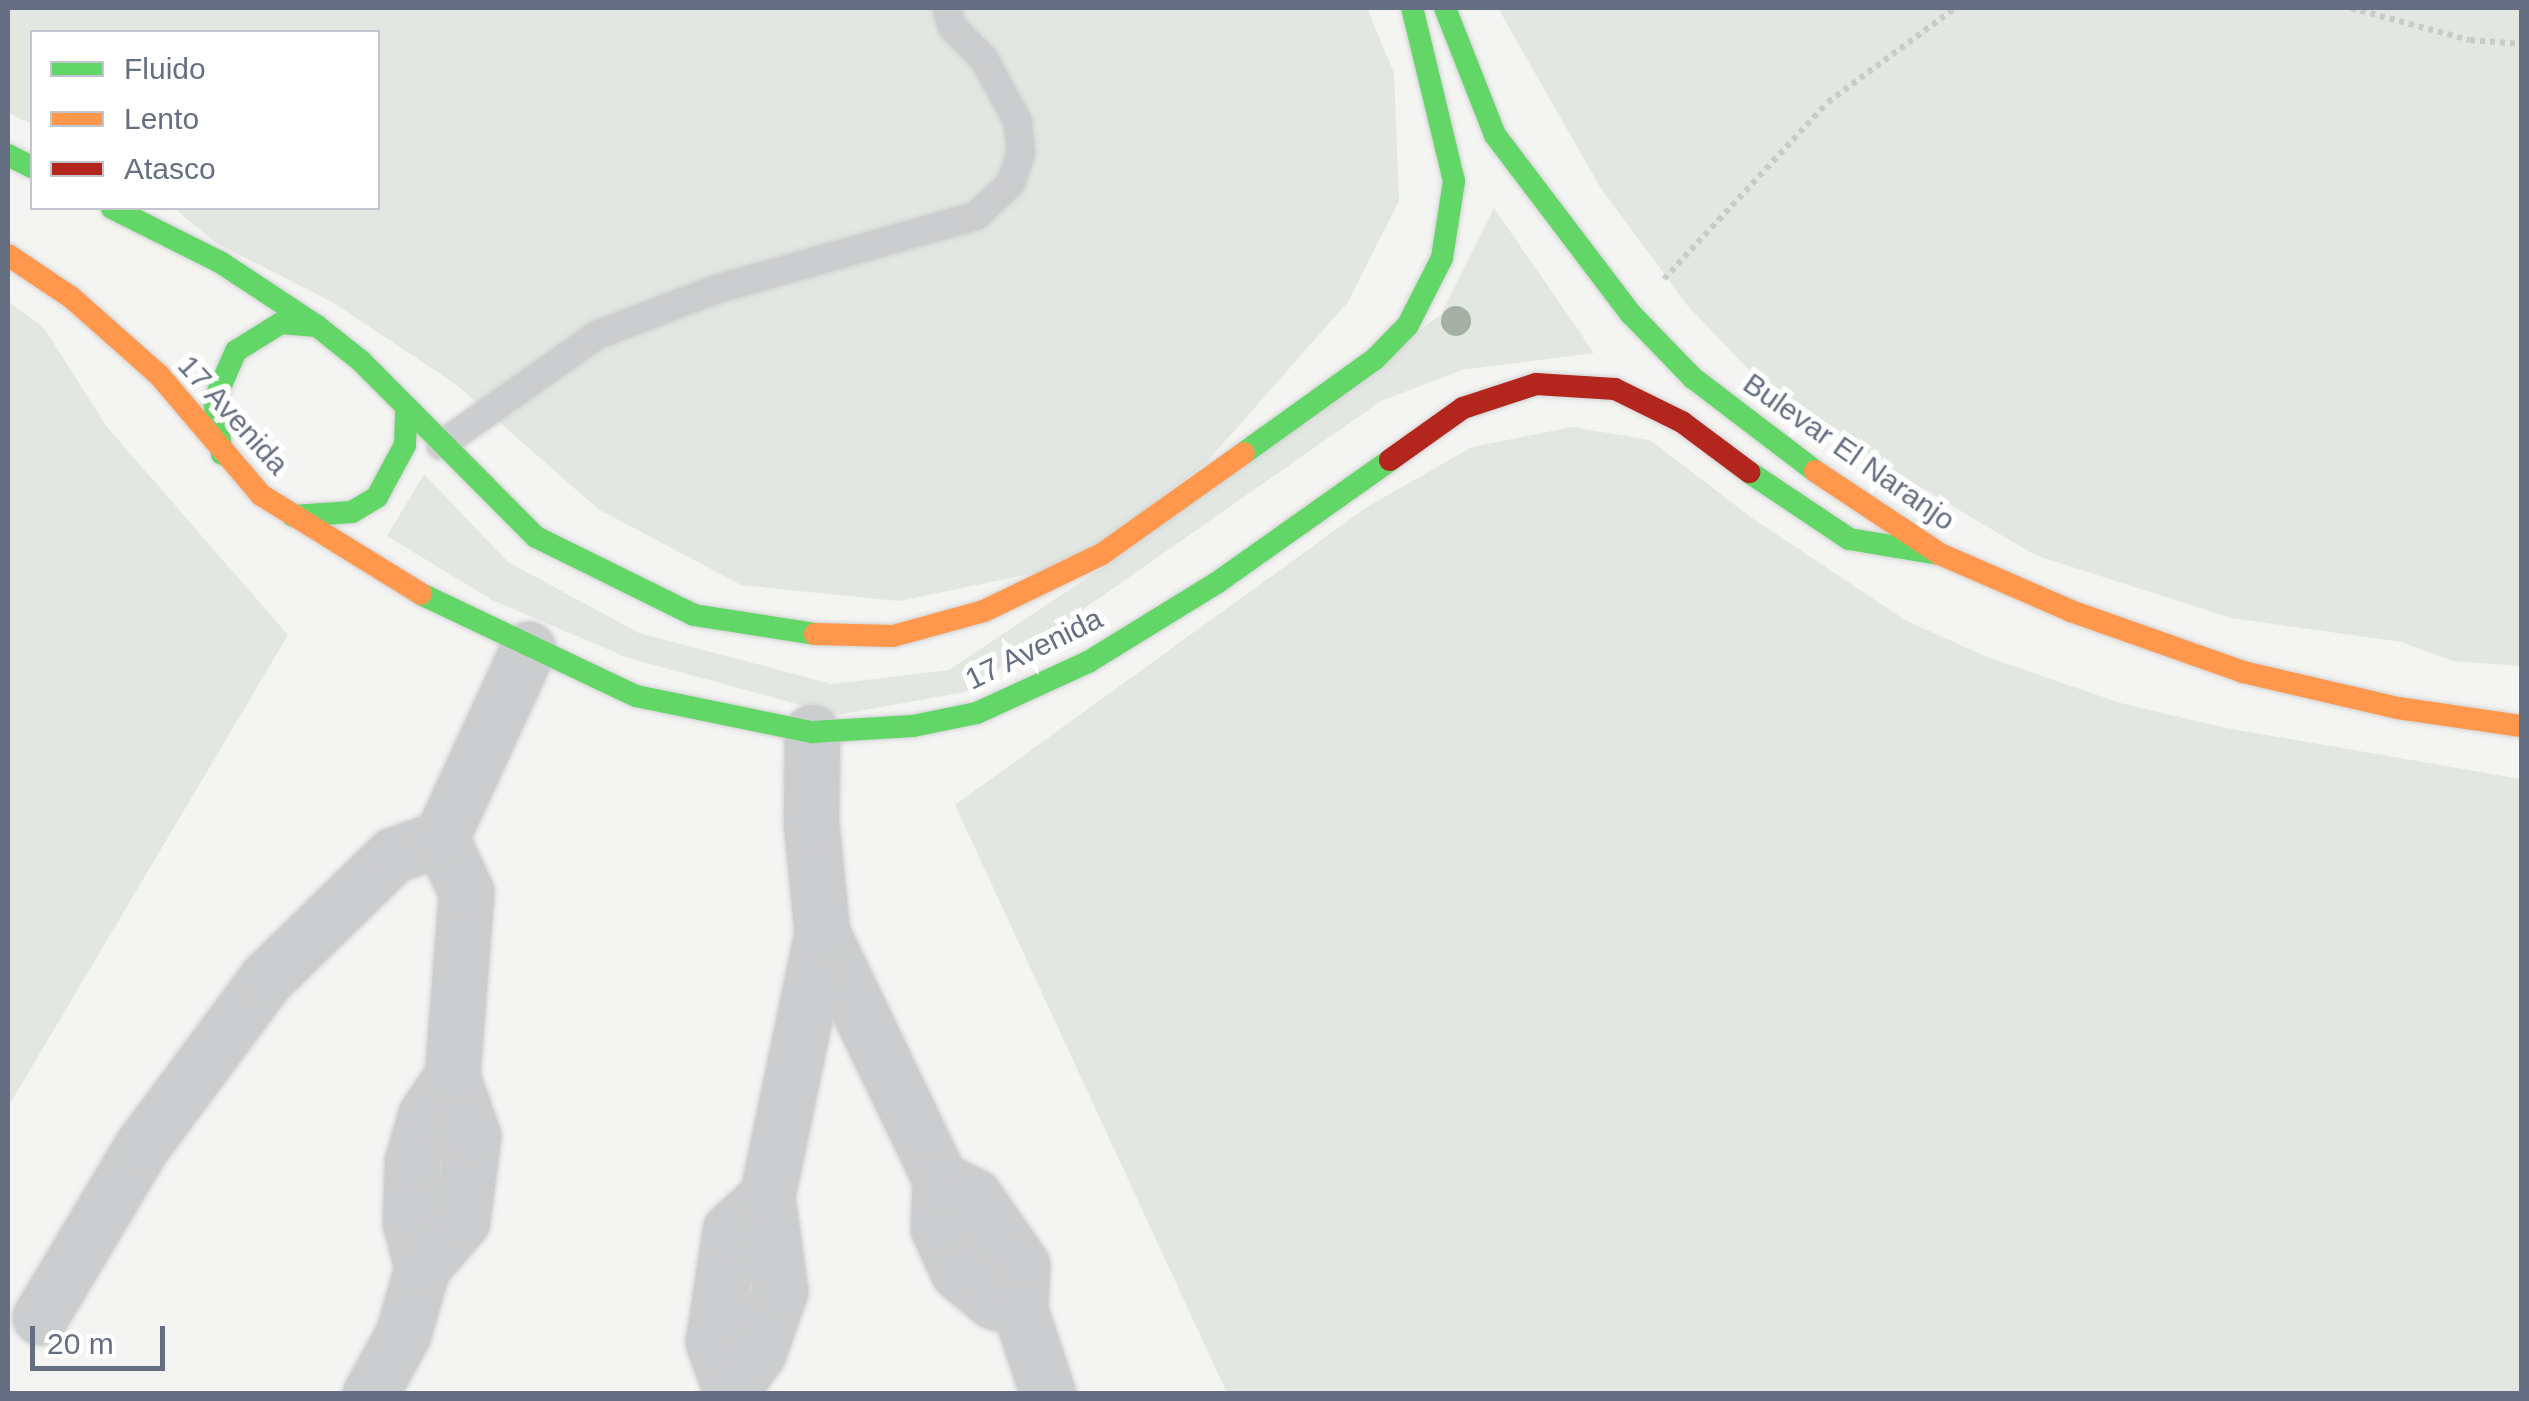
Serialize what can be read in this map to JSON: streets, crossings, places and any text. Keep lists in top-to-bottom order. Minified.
{"streets":{"main road":["17 Avenida","Bulevar El Naranjo"]},"crossings":[["17 Avenida","Bulevar El Naranjo"]],"legend":["Fluido","Lento","Atasco"],"scale_bar":"20 m"}
